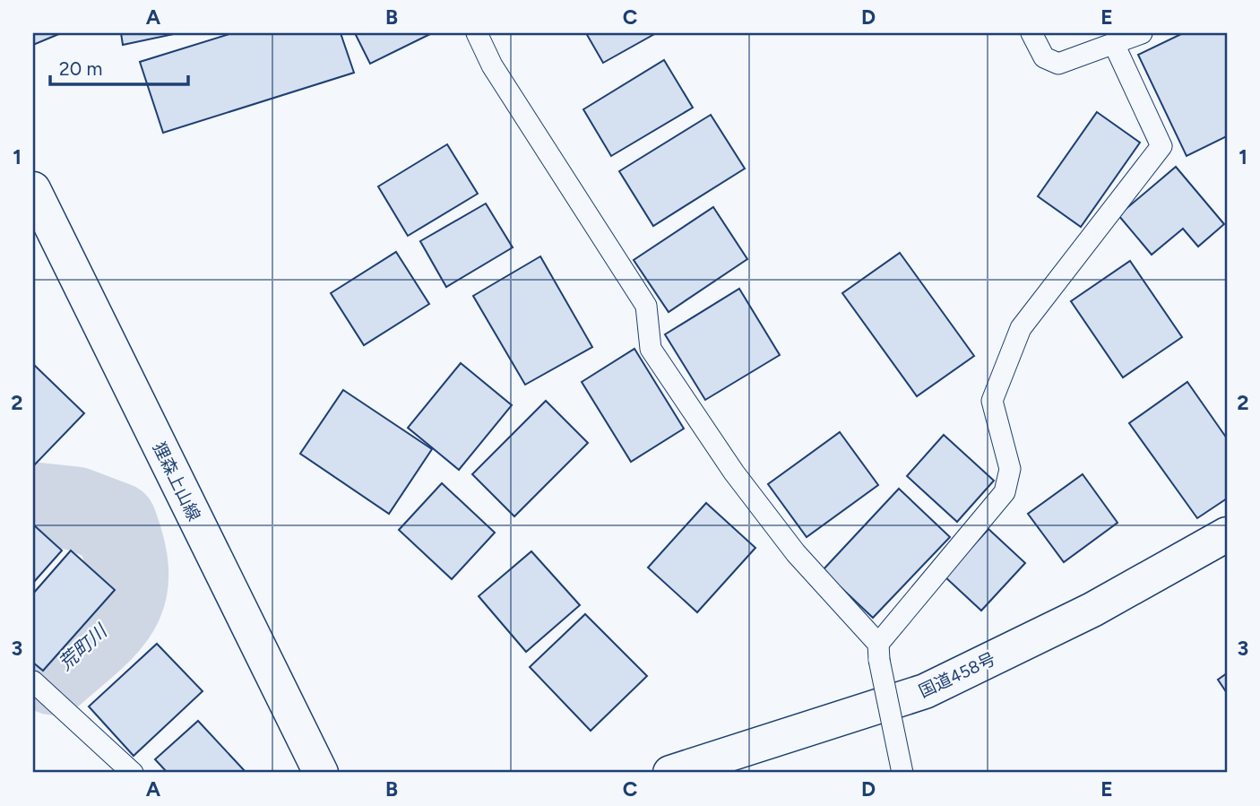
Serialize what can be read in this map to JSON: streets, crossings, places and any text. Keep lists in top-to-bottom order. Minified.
{"streets":{"main road":["狸森上山線","国道458号"]},"water":["荒町川"],"scale_bar":"20 m","grid":{"columns":["A","B","C","D","E"],"rows":["1","2","3"]}}
